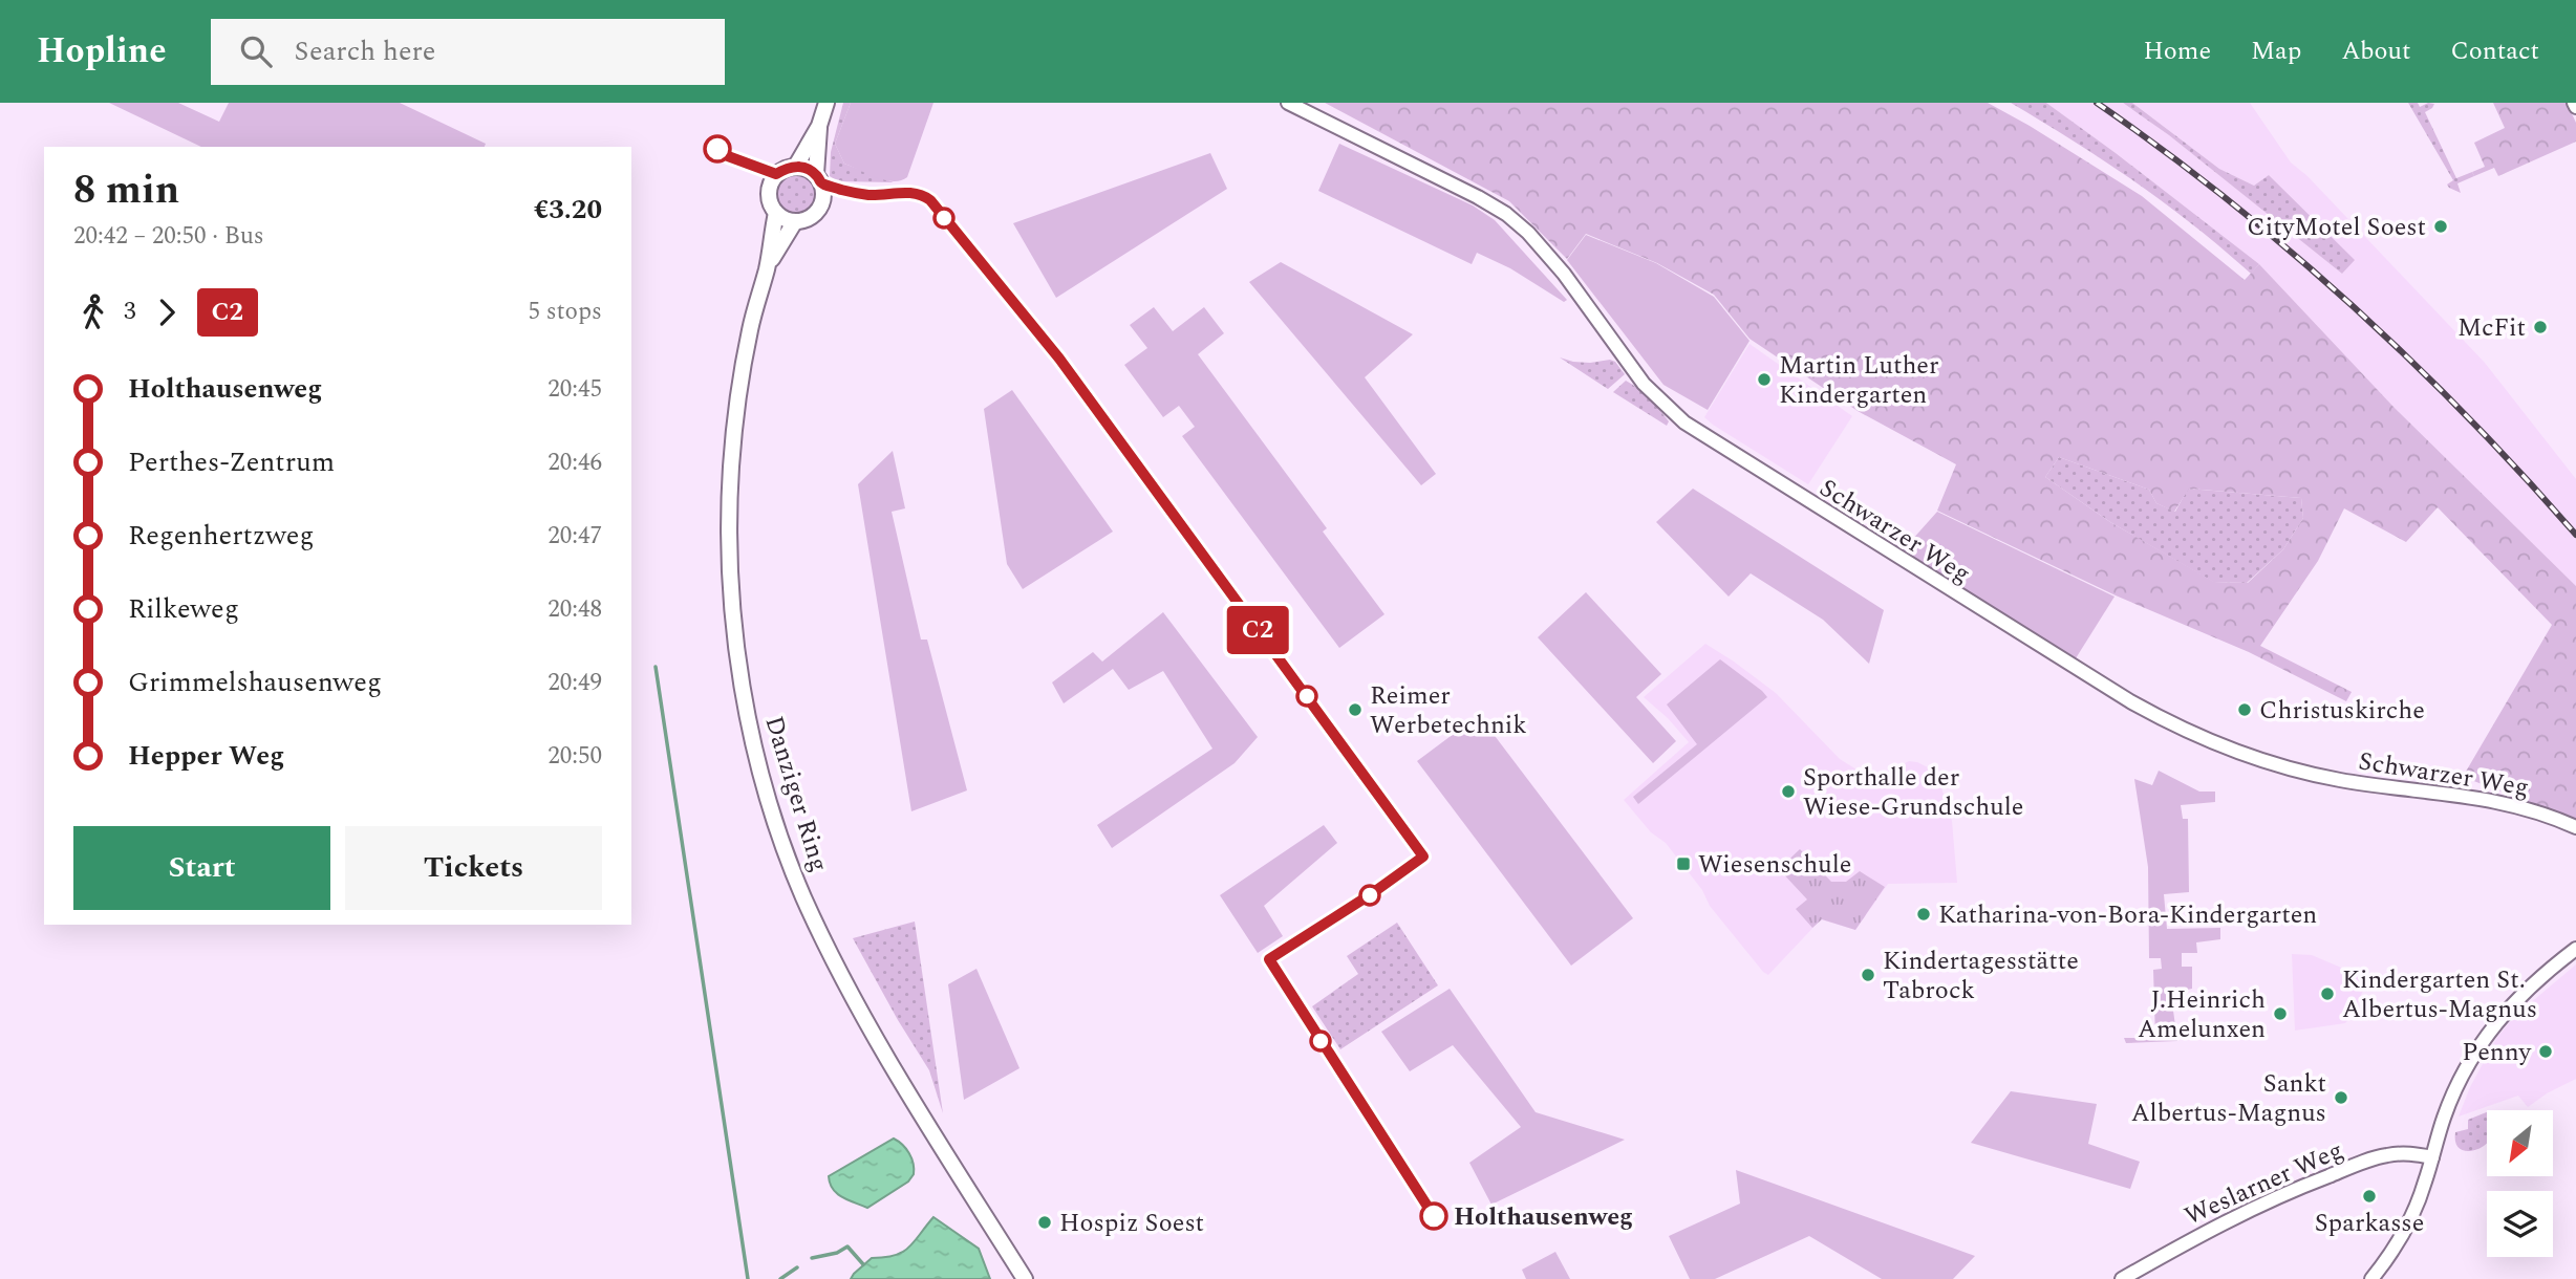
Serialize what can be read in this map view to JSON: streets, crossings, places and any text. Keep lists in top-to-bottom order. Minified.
{"streets":{"main road":["Danziger Ring"],"street":["Schwarzer Weg","Weslarner Weg"]},"places":{"other":["CityMotel Soest","McFit","Martin Luther Kindergarten","Reimer Werbetechnik","Christuskirche","Sporthalle der Wiese-Grundschule","Katharina-von-Bora-Kindergarten","Kindertagesstätte Tabrock","Kindergarten St. Albertus-Magnus","J.Heinrich Amelunxen","Penny","Sankt Albertus-Magnus","Sparkasse","Holthausenweg","Hospiz Soest"],"transit":["Wiesenschule"]},"lines":["bus line C2"],"north":"bottom left","page":{"header":"Hopline","search":"Search here","nav":["Home","Map","About","Contact"],"on_map":"C2","heading":["8 min","20:42 – 20:50 · Bus","€3.20"],"legs":["3","C2","5 stops"],"list":[{"name":"Holthausenweg","value":"20:45"},{"name":"Perthes-Zentrum","value":"20:46"},{"name":"Regenhertzweg","value":"20:47"},{"name":"Rilkeweg","value":"20:48"},{"name":"Grimmelshausenweg","value":"20:49"},{"name":"Hepper Weg","value":"20:50"}],"buttons":["Start","Tickets"]}}
